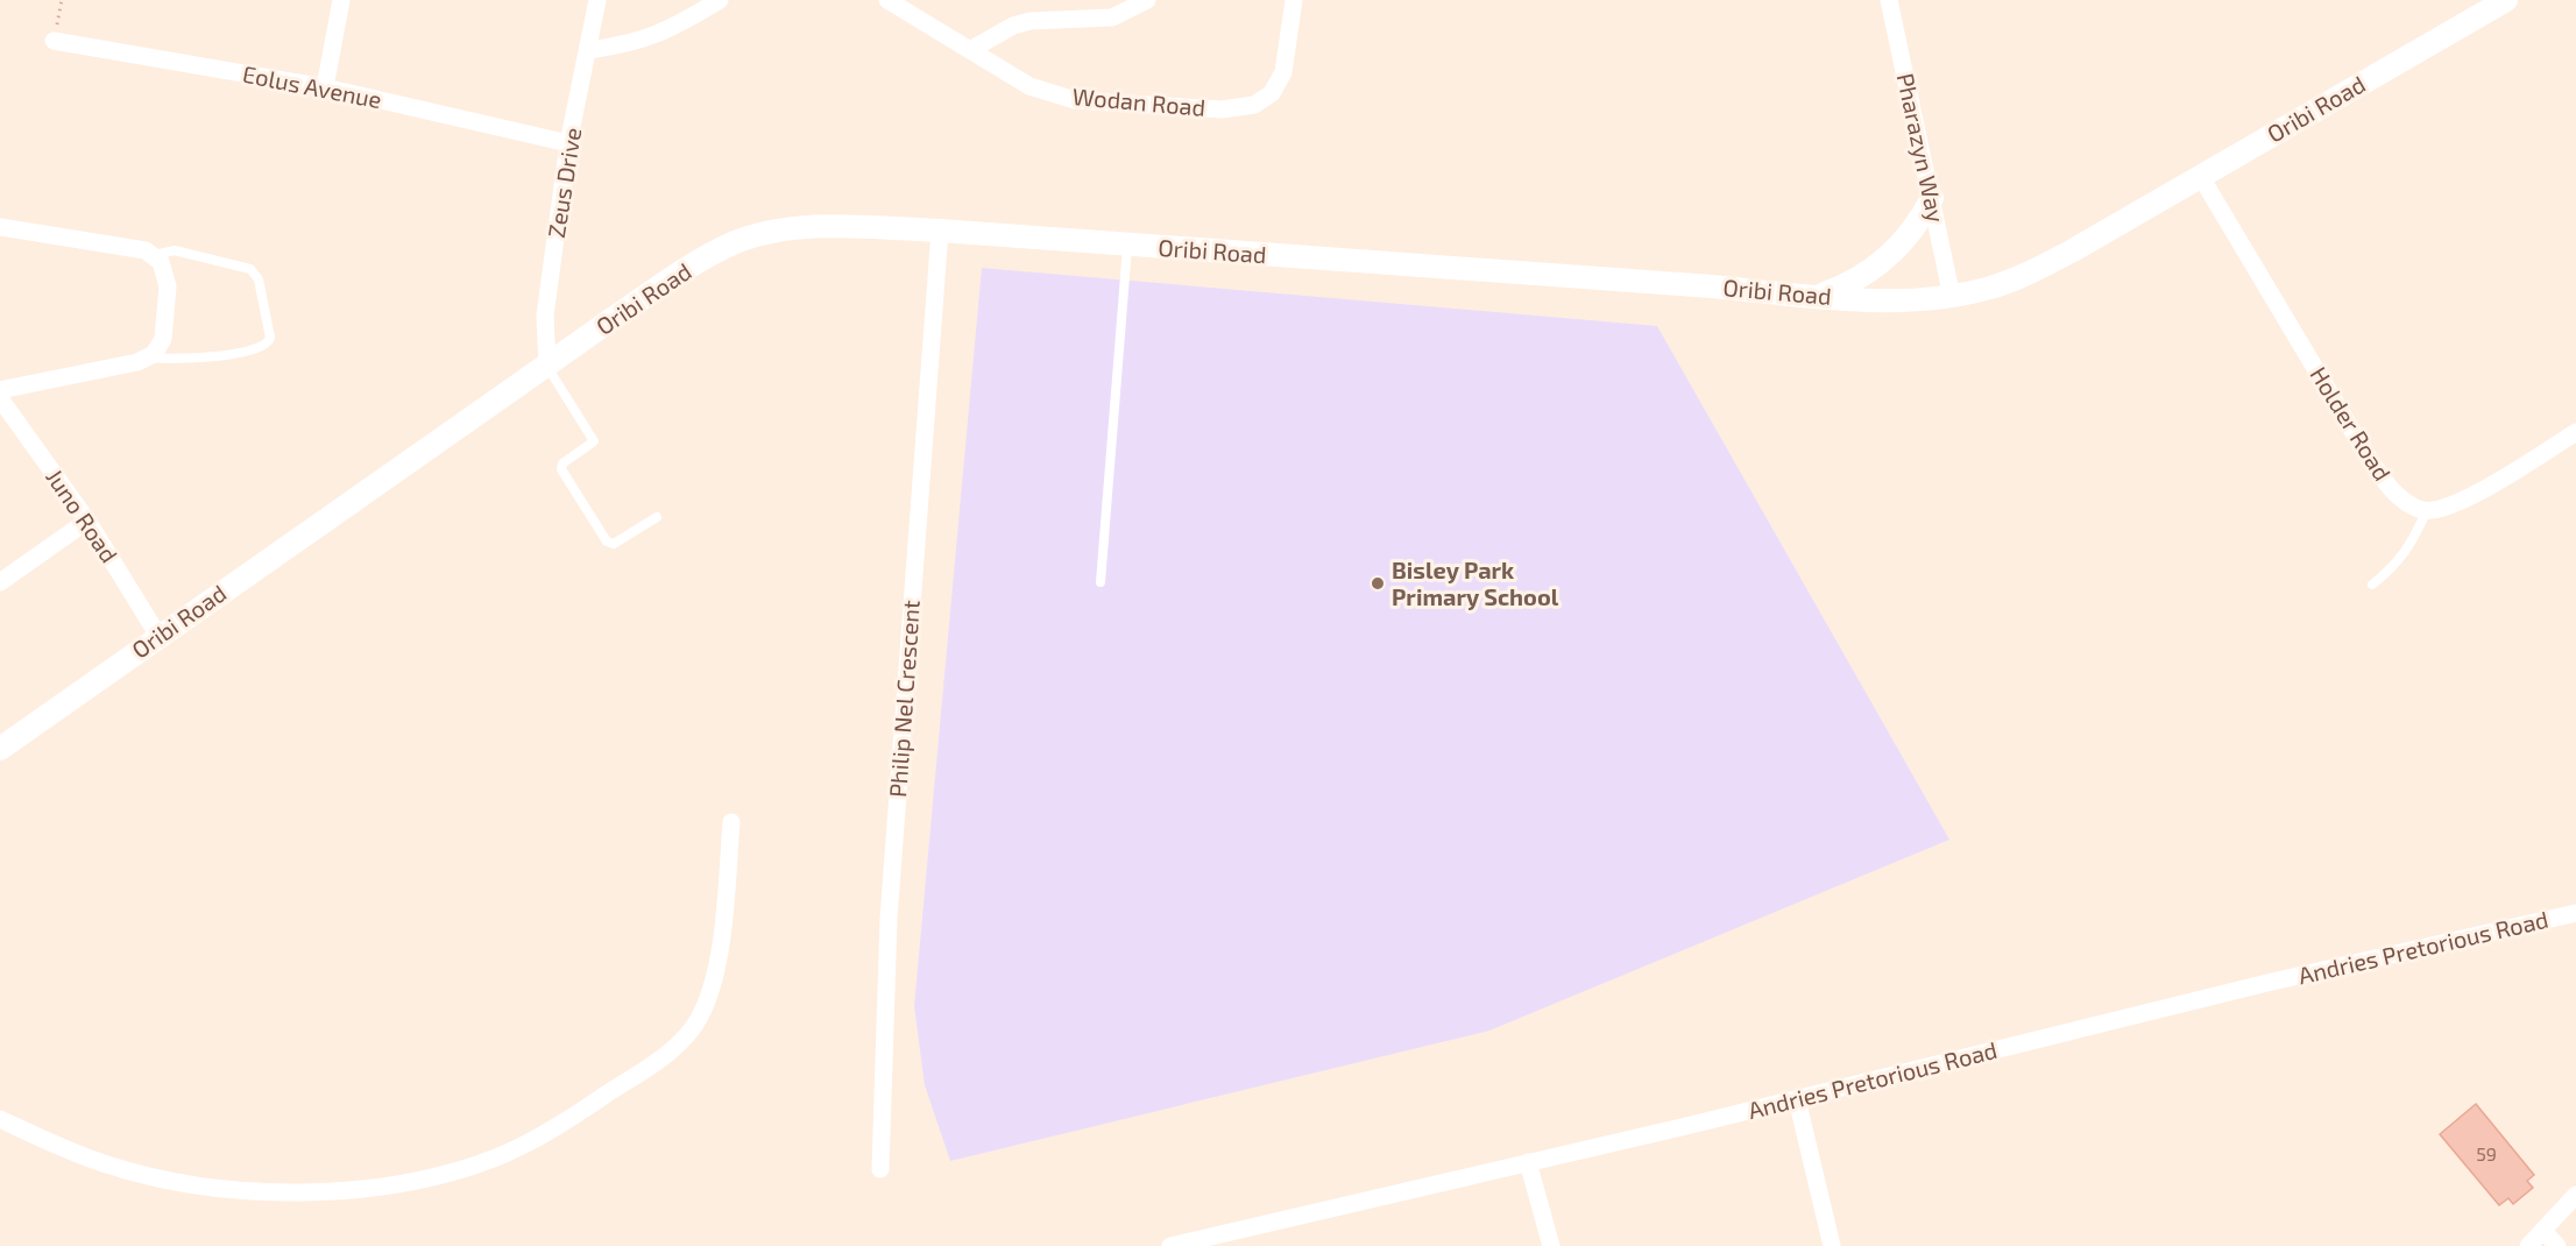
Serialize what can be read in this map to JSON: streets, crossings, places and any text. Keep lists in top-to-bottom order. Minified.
{"streets":{"street":["Eolus Avenue","Wodan Road","Oribi Road","Pharazyn Way","Zeus Drive","Holder Road","Juno Road","Philip Nel Crescent","Andries Pretorious Road"]},"crossings":[["Eolus Avenue","Zeus Drive"],["Oribi Road","Pharazyn Way"],["Oribi Road","Zeus Drive"],["Oribi Road","Holder Road"],["Oribi Road","Juno Road"],["Oribi Road","Philip Nel Crescent"]],"places":["Bisley Park Primary School"],"house_numbers":["59"]}
